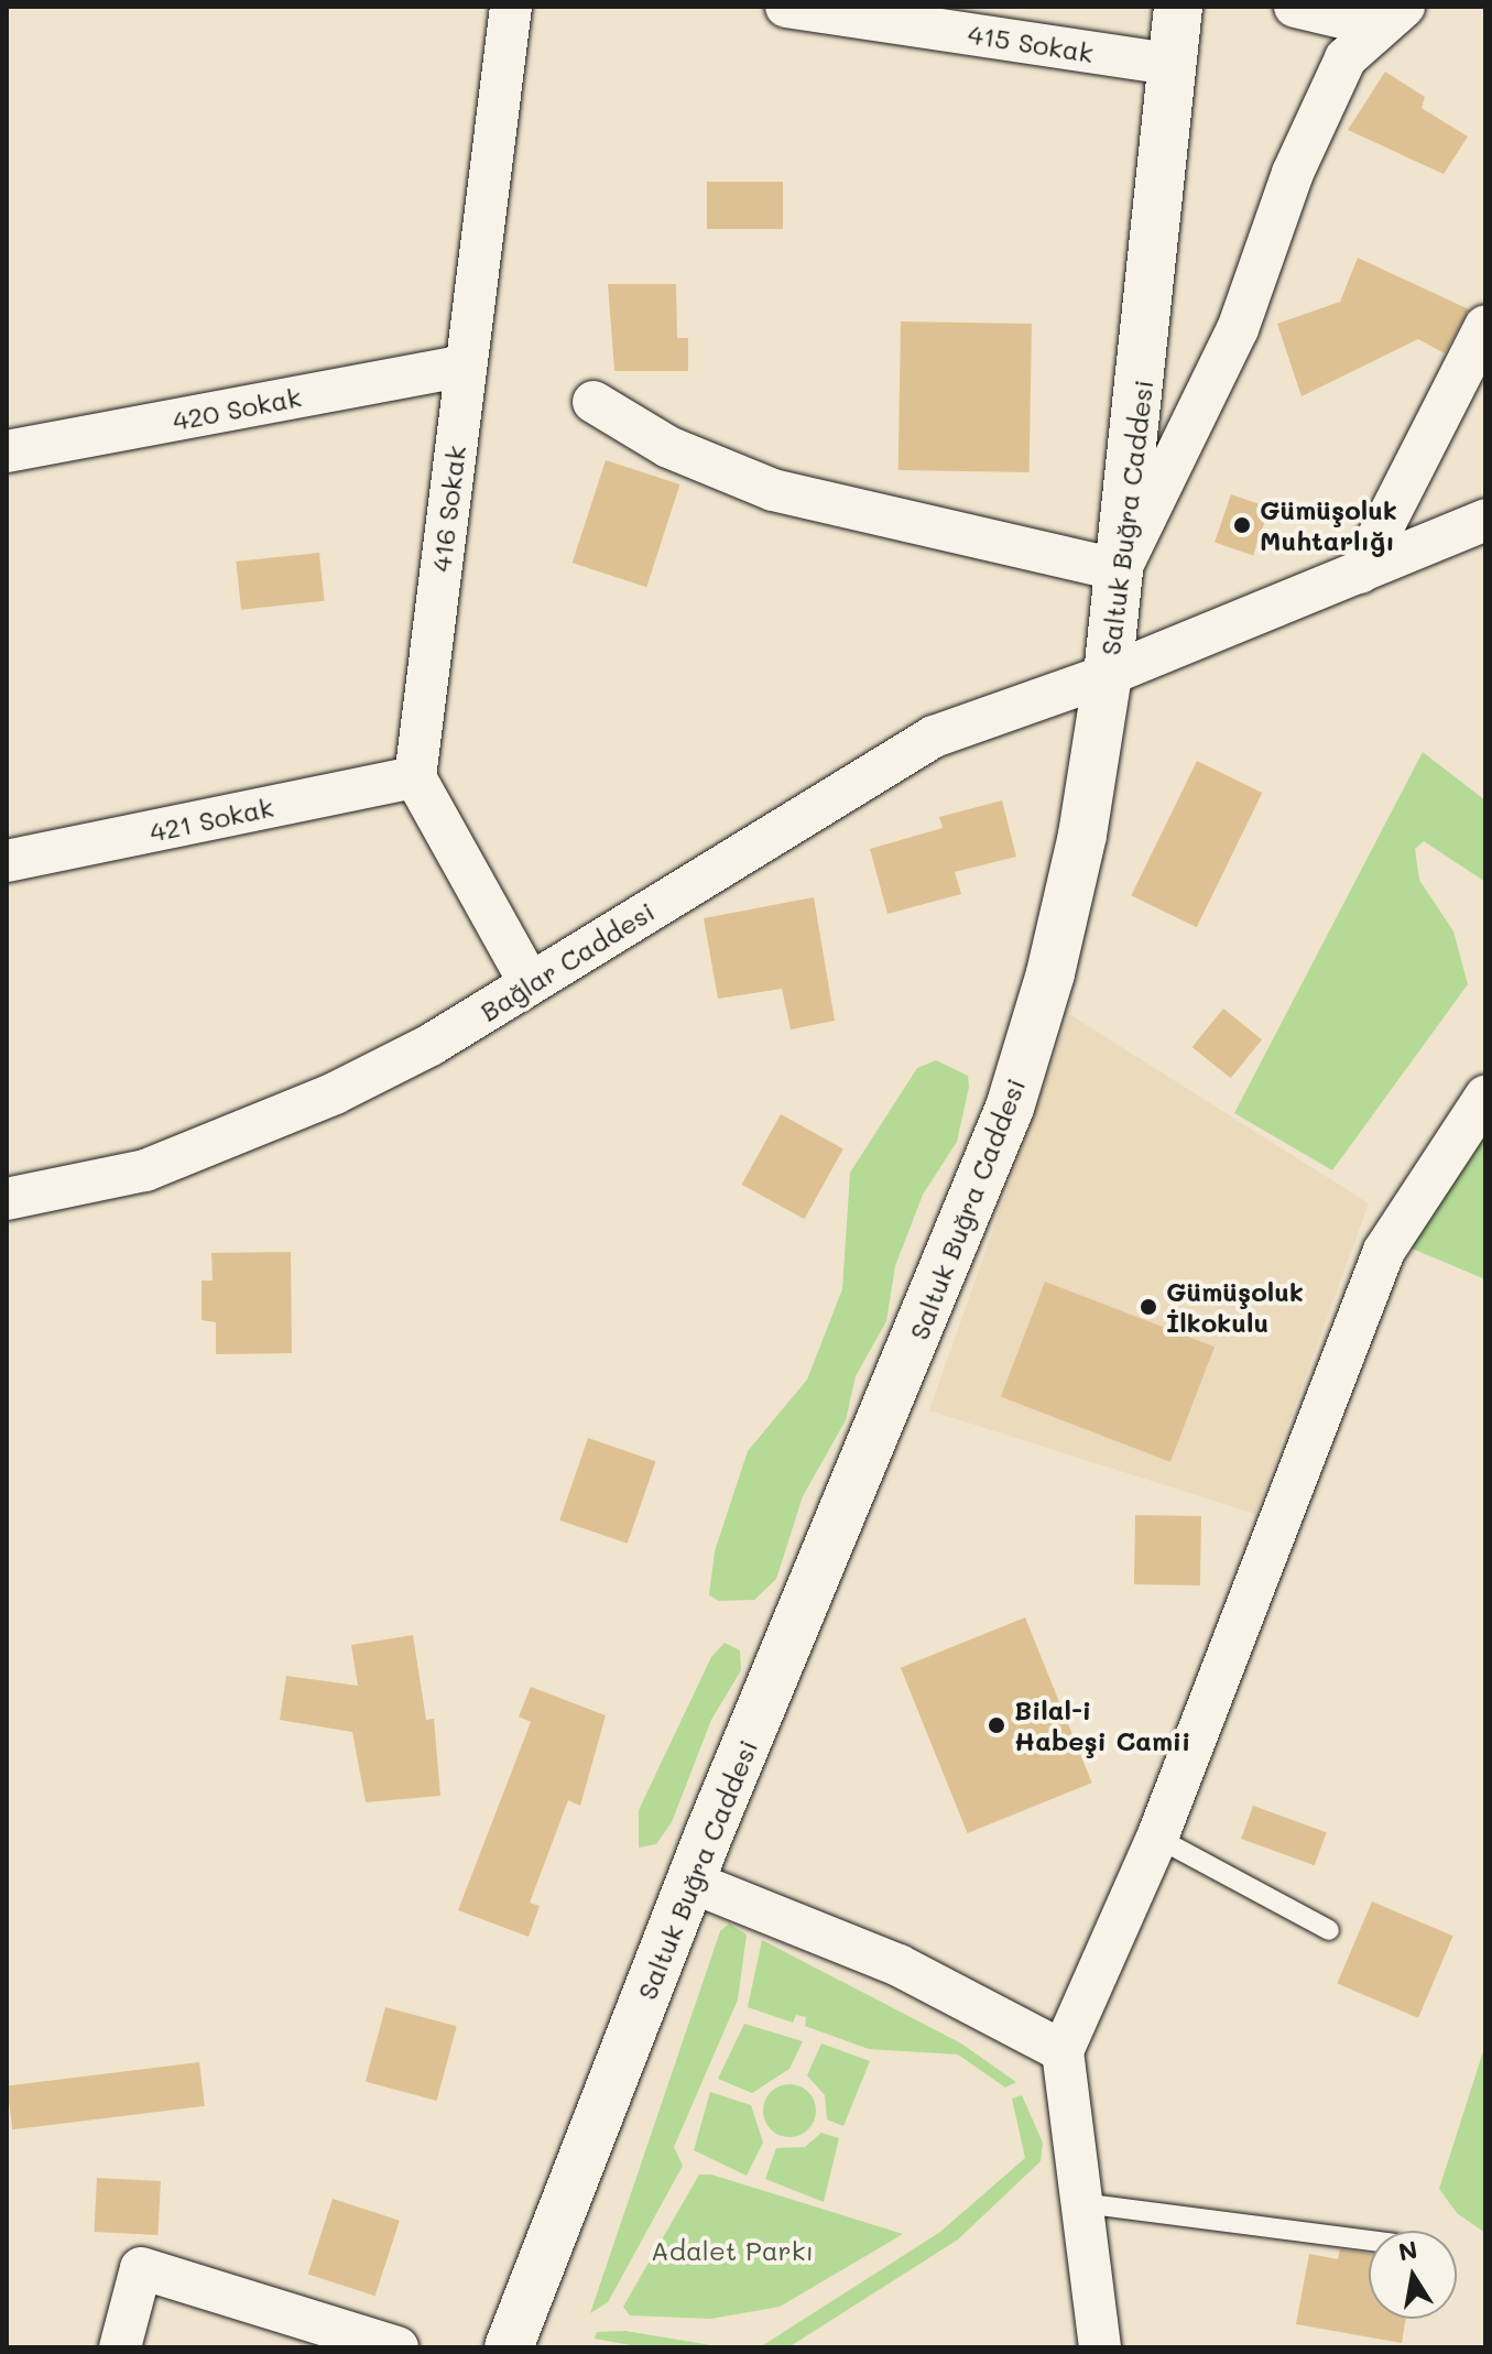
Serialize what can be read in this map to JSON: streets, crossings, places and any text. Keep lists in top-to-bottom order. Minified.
{"streets":{"street":["415 Sokak","420 Sokak","416 Sokak","Saltuk Buğra Caddesi","421 Sokak","Bağlar Caddesi"]},"crossings":[["415 Sokak","Saltuk Buğra Caddesi"],["420 Sokak","416 Sokak"],["416 Sokak","421 Sokak"],["Saltuk Buğra Caddesi","Bağlar Caddesi"]],"parks":["Adalet Parkı"],"places":["Gümüşoluk Muhtarlığı","Gümüşoluk İlkokulu","Bilal-i Habeşi Camii"],"north":"top"}
